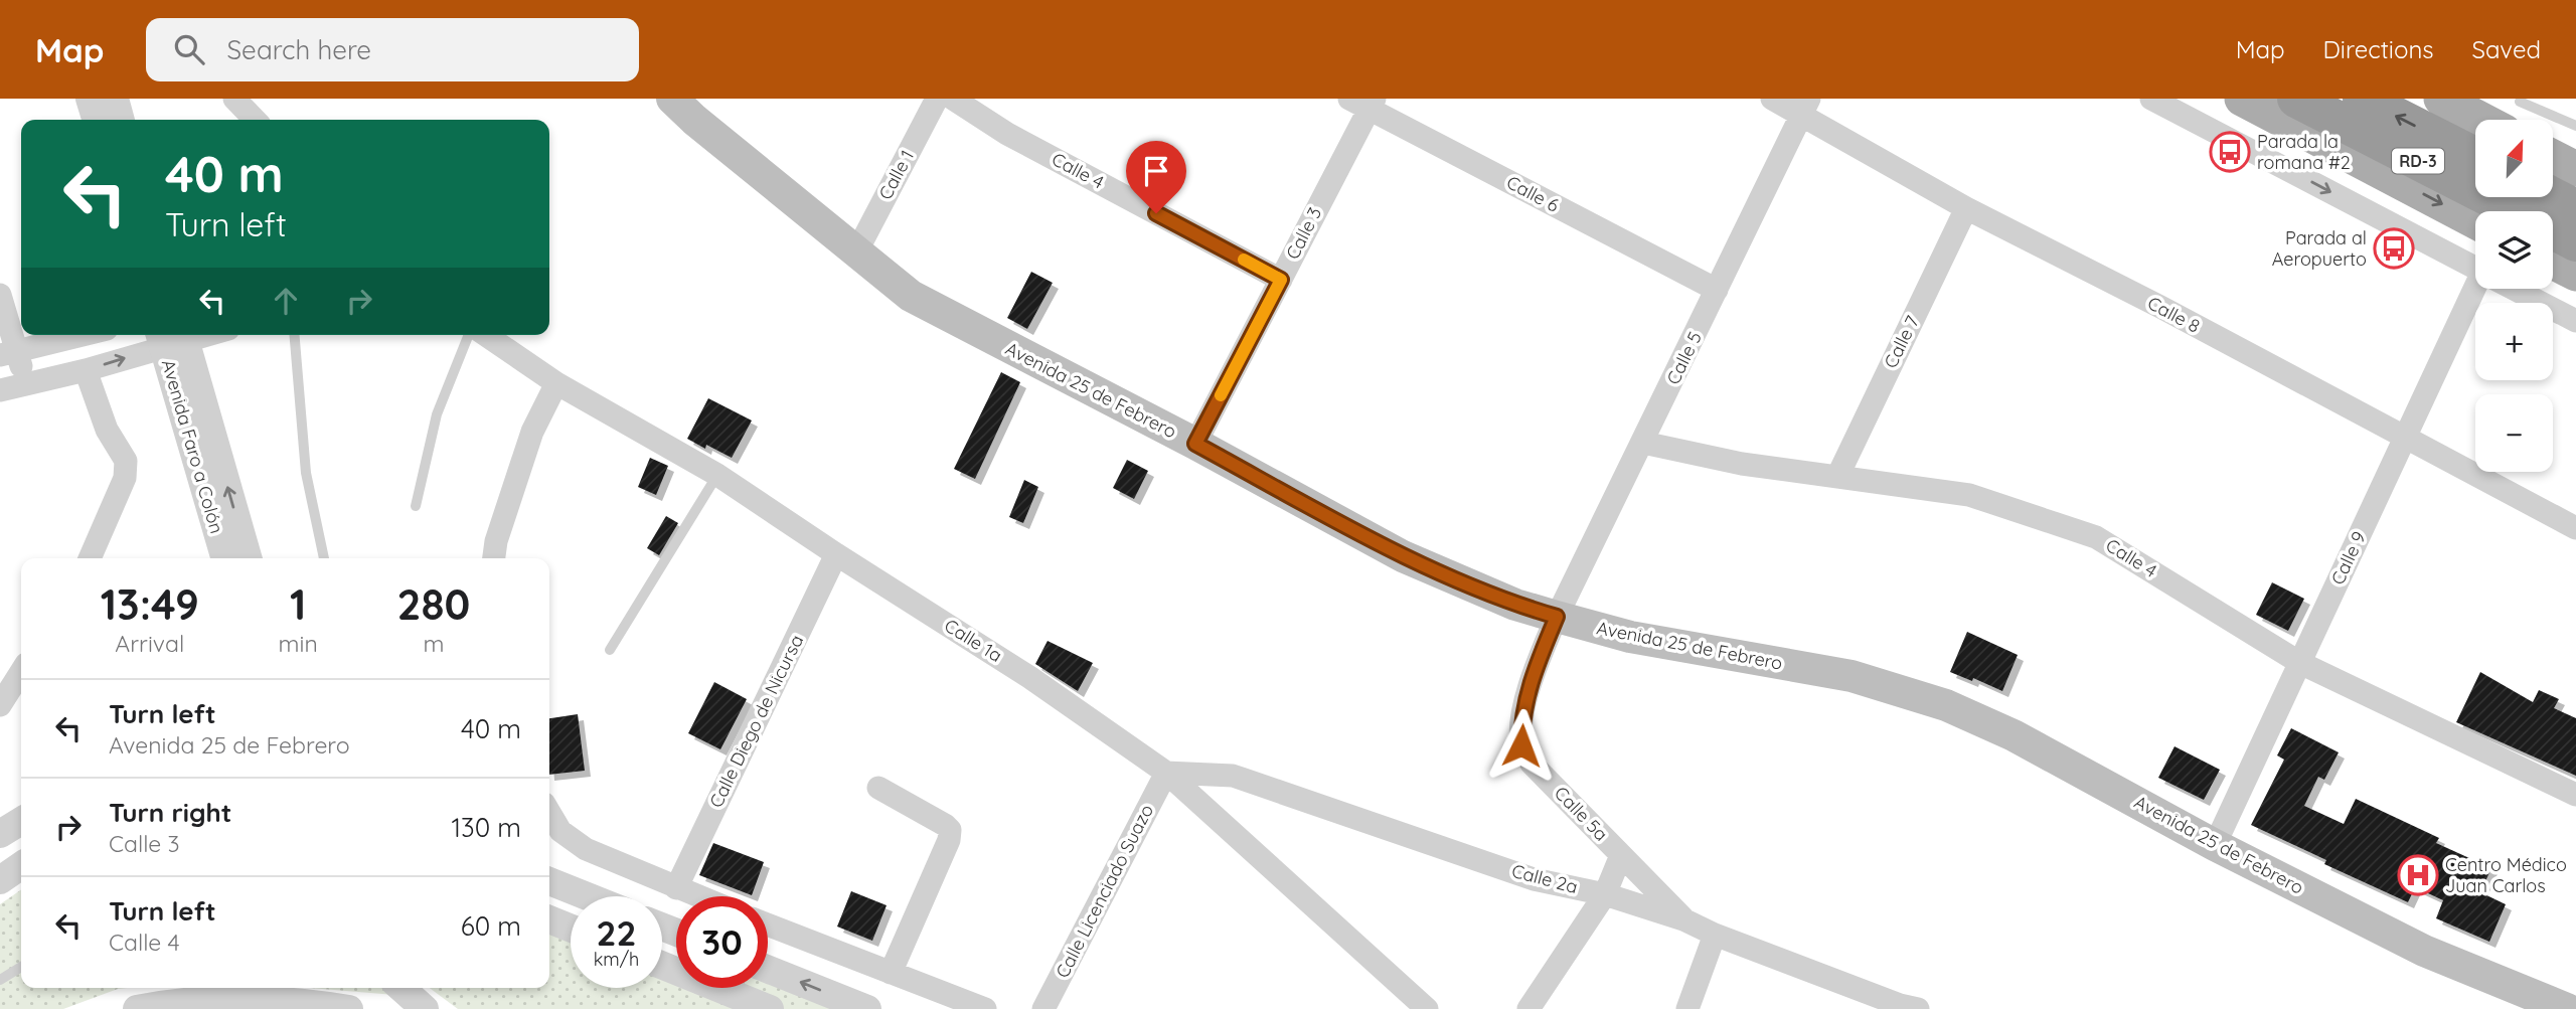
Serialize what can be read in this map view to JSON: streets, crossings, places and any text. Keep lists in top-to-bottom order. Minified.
{"streets":{"highway":["RD-3"],"main road":["Avenida 25 de Febrero"],"street":["Calle 4","Calle 1","Calle 6","Calle 3","Calle 8","Calle 7","Calle 5","Avenida Faro a Colón","Calle 9","Calle 1a","Calle Diego de Nicursa","Calle 5a","Calle 2a","Calle Licenciado Suazo"]},"crossings":[["Calle 4","Calle 3"],["Calle 4","Calle 7"],["Calle 4","Calle 5"],["Calle 4","Calle 9"],["Calle 1","Avenida 25 de Febrero"],["Calle 6","Calle 3"],["Calle 6","Calle 5"],["Calle 3","Avenida 25 de Febrero"],["Calle 8","Calle 7"],["Calle 8","Calle 5"],["Calle 8","Calle 9"],["Calle 5","Avenida 25 de Febrero"],["Calle 5","Calle 5a"],["Avenida 25 de Febrero","Calle 9"],["Avenida 25 de Febrero","Calle 5a"],["Calle 1a","Calle Diego de Nicursa"],["Calle 1a","Calle 2a"],["Calle 1a","Calle Licenciado Suazo"],["Calle 5a","Calle 2a"],["Calle 2a","Calle Licenciado Suazo"]],"places":{"bus stop":["Parada la romana #2","Parada al Aeropuerto"],"hospital":["Centro Médico Juan Carlos"]},"north":"top right","page":{"header":"Map","search":"Search here","nav":["Map","Directions","Saved"],"map_buttons":["+","−"],"turn":["40 m","Turn left"],"eta":["13:49","Arrival","1","min","280","m"],"list":[{"name":"Turn left","note":"Avenida 25 de Febrero","value":"40 m"},{"name":"Turn right","note":"Calle 3","value":"130 m"},{"name":"Turn left","note":"Calle 4","value":"60 m"}],"speed":"22 km/h","limit":"30"}}
